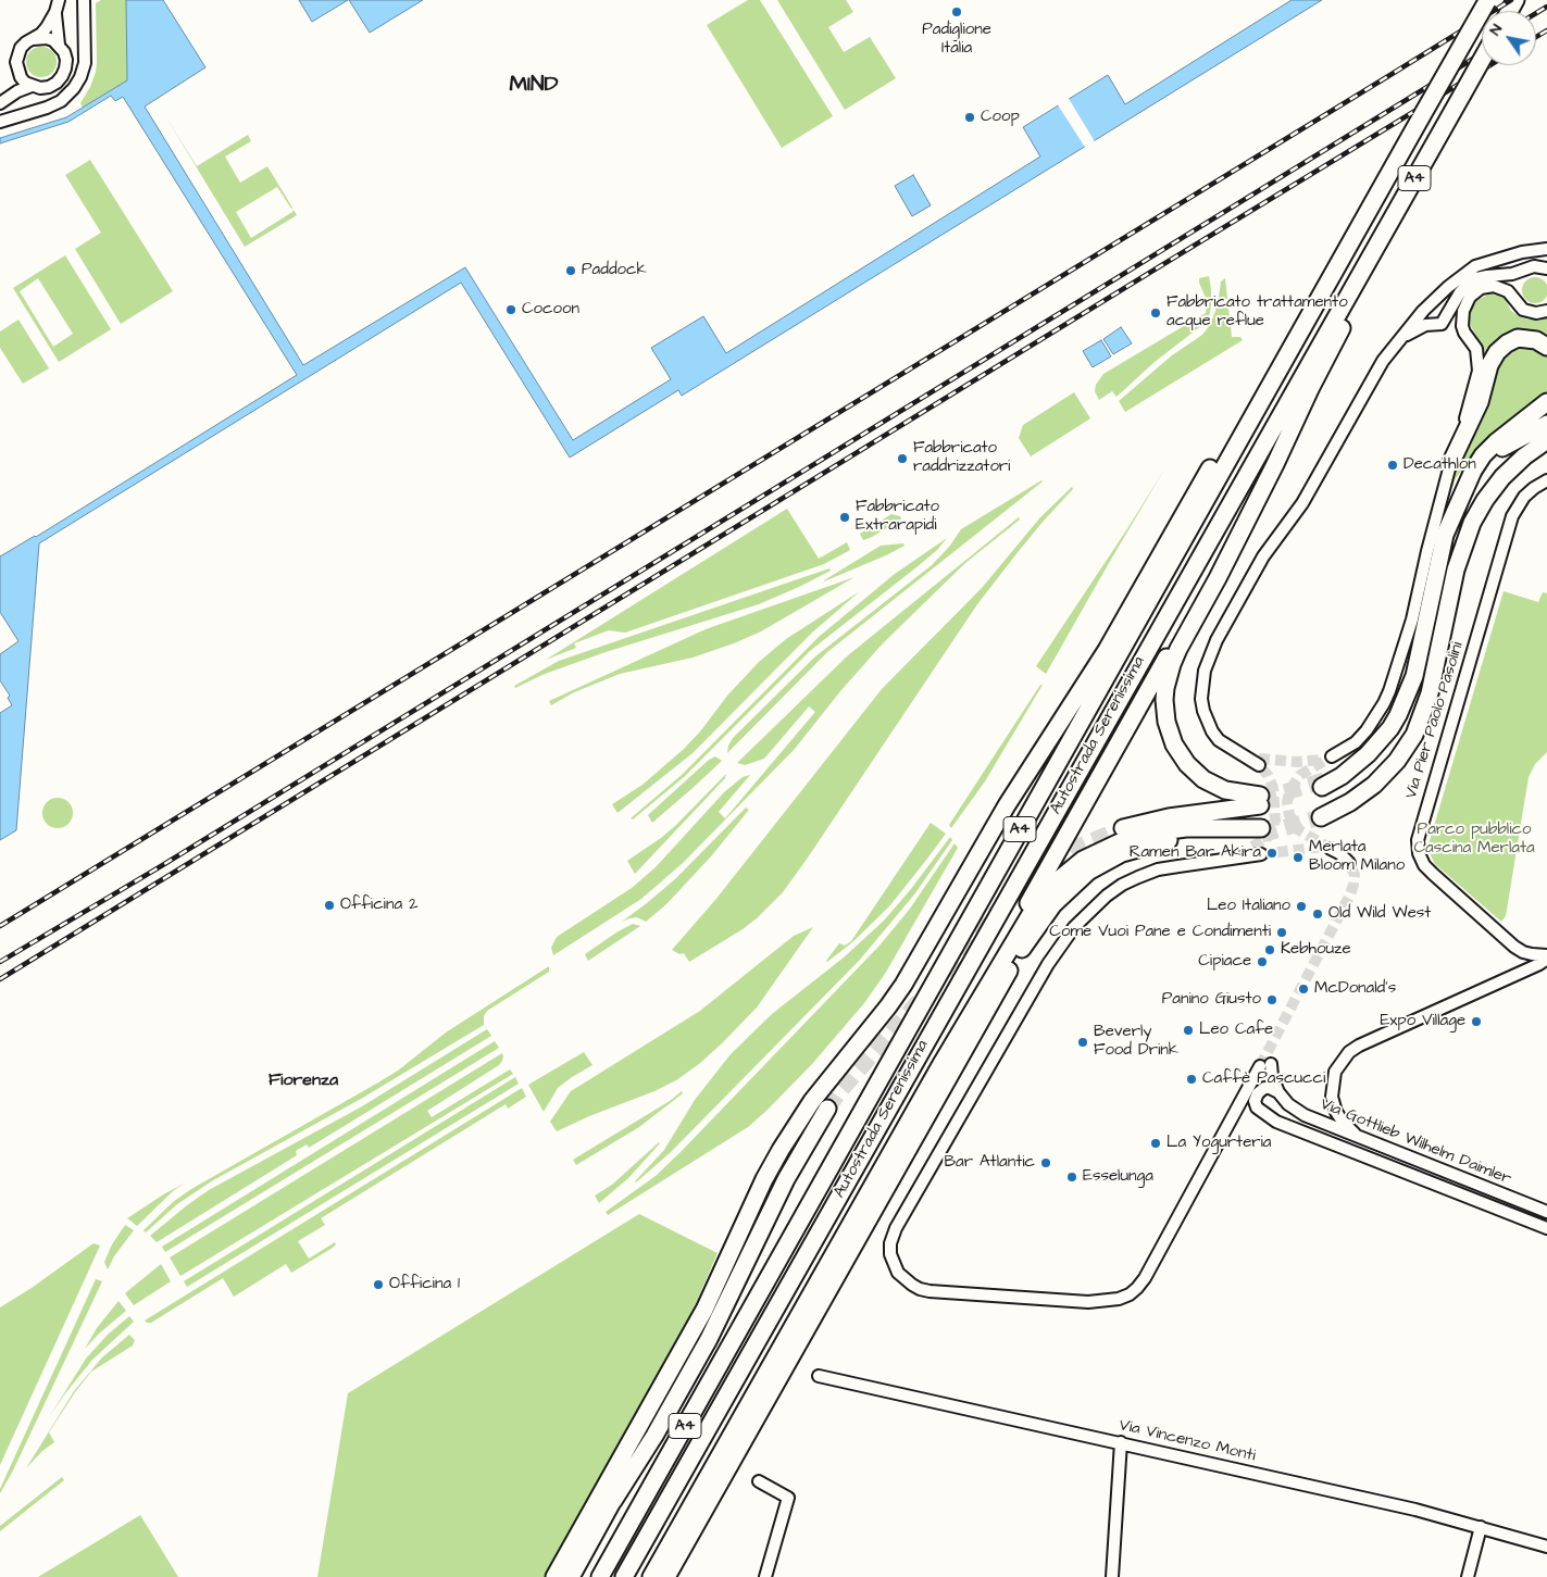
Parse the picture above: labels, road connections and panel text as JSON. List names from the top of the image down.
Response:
{
  "streets": {
    "highway": ["A4", "Autostrada Serenissima"],
    "street": ["Via Pier Paolo Pasolini", "Via Gottlieb Wilhelm Daimler", "Via Vincenzo Monti"]
  },
  "crossings": [
    ["A4", "Autostrada Serenissima"],
    ["Via Pier Paolo Pasolini", "Via Gottlieb Wilhelm Daimler"]
  ],
  "districts": ["MIND", "Fiorenza"],
  "parks": ["Parco pubblico Cascina Merlata"],
  "places": [
    "Padiglione Italia",
    "Coop",
    "Paddock",
    "Cocoon",
    "Fabbricato trattamento acque reflue",
    "Fabbricato raddrizzatori",
    "Decathlon",
    "Fabbricato Extrarapidi",
    "Ramen Bar Akira",
    "Merlata Bloom Milano",
    "Officina 2",
    "Leo Italiano",
    "Old Wild West",
    "Come Vuoi Pane e Condimenti",
    "Kebhouze",
    "Cipiace",
    "McDonald's",
    "Panino Giusto",
    "Expo Village",
    "Leo Cafe",
    "Beverly Food Drink",
    "Caffè Pascucci",
    "La Yogurteria",
    "Bar Atlantic",
    "Esselunga",
    "Officina 1"
  ],
  "north": "top left"
}
